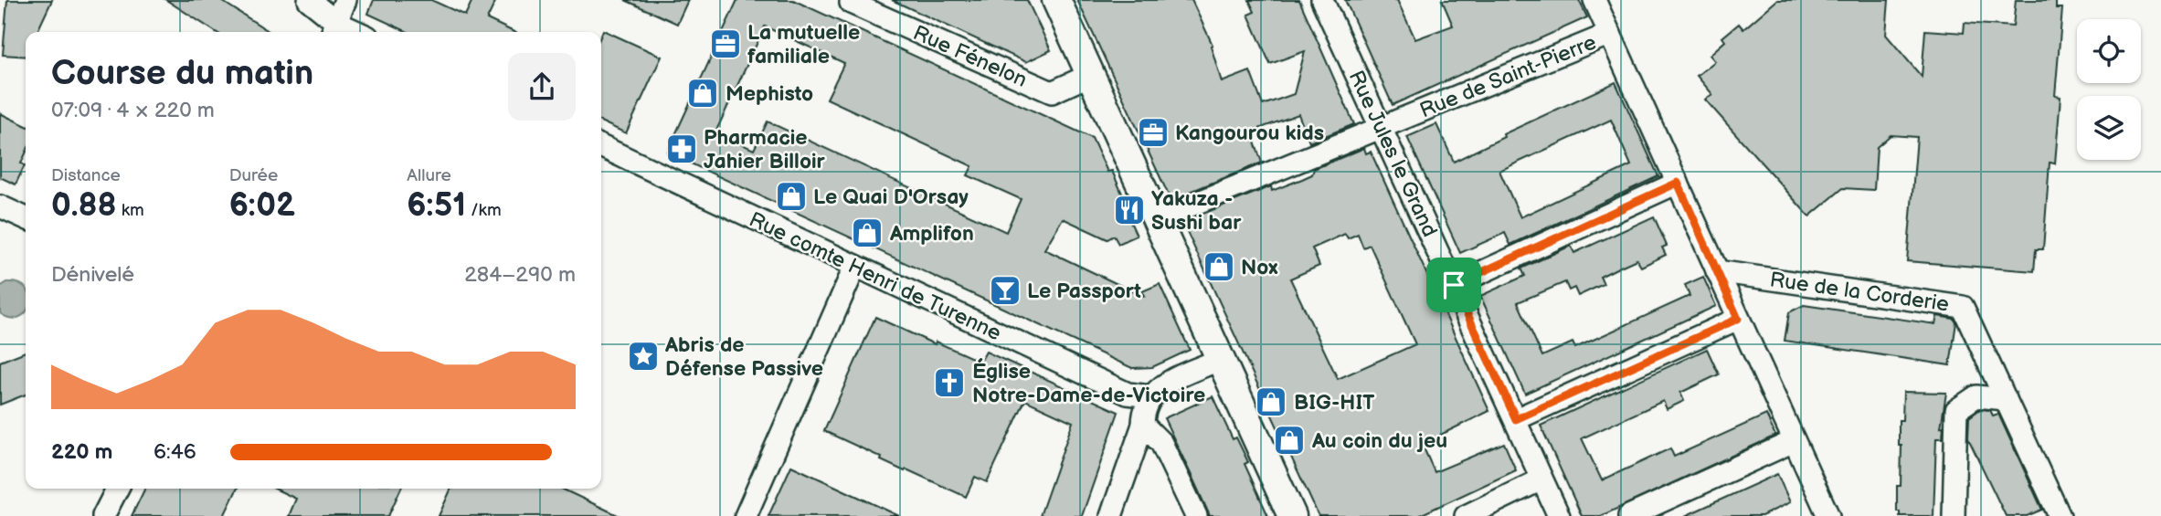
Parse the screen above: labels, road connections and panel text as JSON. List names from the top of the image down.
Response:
{
  "streets": {
    "street": [
      "Rue Fénelon",
      "Rue de Saint-Pierre",
      "Rue Jules le Grand",
      "Rue comte Henri de Turenne",
      "Rue de la Corderie"
    ]
  },
  "crossings": [
    ["Rue de Saint-Pierre", "Rue Jules le Grand"]
  ],
  "places": {
    "office": ["La mutuelle familiale", "Kangourou kids"],
    "shop": [
      "Mephisto",
      "Le Quai D'Orsay",
      "Amplifon",
      "Nox",
      "BIG-HIT",
      "Au coin du jeu"
    ],
    "pharmacy": ["Pharmacie Jahier Billoir"],
    "restaurant": ["Yakuza - Sushi bar"],
    "bar": ["Le Passport"],
    "place": ["Abris de Défense Passive"],
    "church": ["Église Notre-Dame-de-Victoire"]
  },
  "page": {
    "heading": ["Course du matin", "07:09 · 4 × 220 m"],
    "stats": [
      ["Distance", "0.88 km"],
      ["Durée", "6:02"],
      ["Allure", "6:51 /km"]
    ],
    "chart": ["Dénivelé", "284–290 m"],
    "list": [
      {
        "name": "220 m",
        "note": "6:46"
      }
    ]
  }
}
